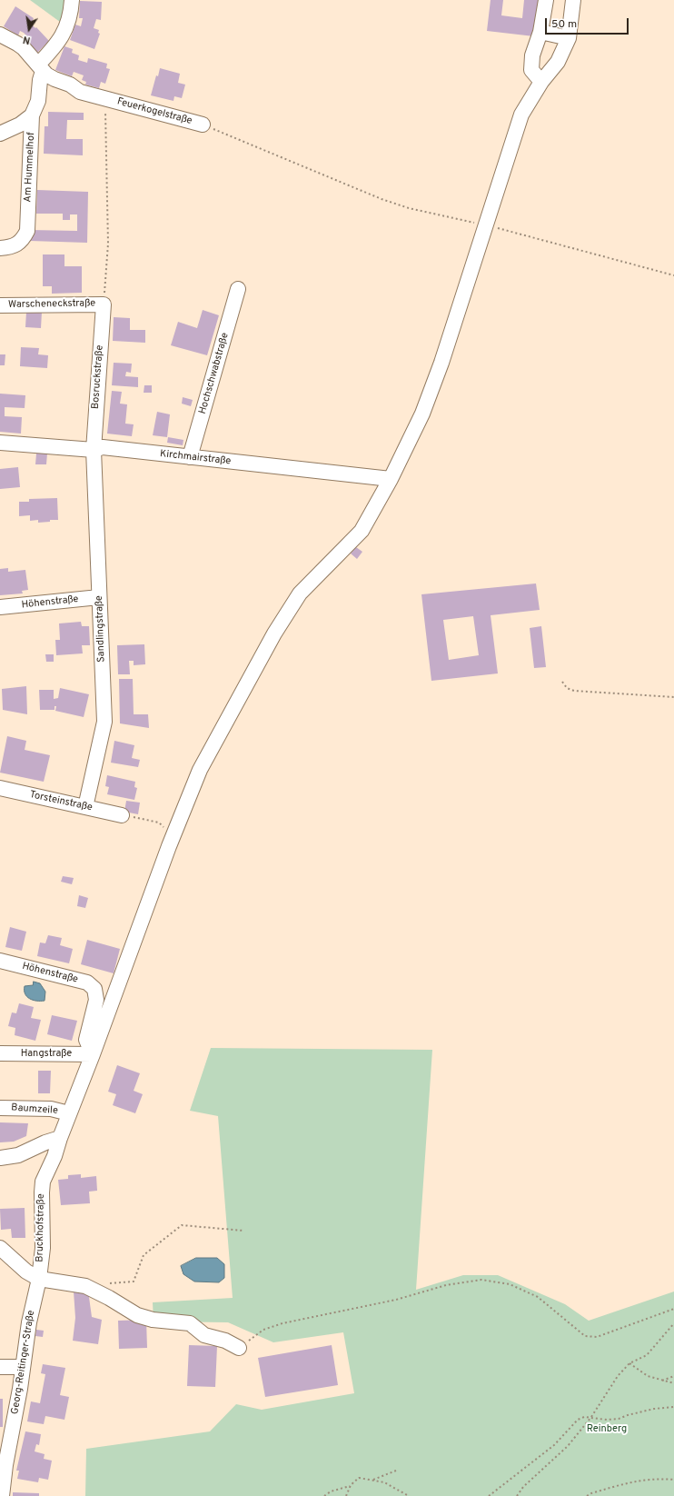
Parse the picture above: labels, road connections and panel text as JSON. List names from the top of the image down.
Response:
{
  "streets": {
    "street": [
      "Feuerkogelstraße",
      "Am Hummelhof",
      "Warscheneckstraße",
      "Hochschwabstraße",
      "Bosruckstraße",
      "Kirchmairstraße",
      "Höhenstraße",
      "Sandlingstraße",
      "Torsteinstraße",
      "Hangstraße",
      "Baumzeile",
      "Bruckhofstraße",
      "Georg-Reitinger-Straße"
    ]
  },
  "crossings": [
    ["Warscheneckstraße", "Bosruckstraße"],
    ["Hochschwabstraße", "Kirchmairstraße"],
    ["Bosruckstraße", "Kirchmairstraße"],
    ["Bosruckstraße", "Sandlingstraße"],
    ["Kirchmairstraße", "Sandlingstraße"],
    ["Kirchmairstraße", "Bruckhofstraße"],
    ["Höhenstraße", "Sandlingstraße"],
    ["Höhenstraße", "Hangstraße"],
    ["Höhenstraße", "Bruckhofstraße"],
    ["Sandlingstraße", "Torsteinstraße"],
    ["Hangstraße", "Bruckhofstraße"],
    ["Baumzeile", "Bruckhofstraße"],
    ["Bruckhofstraße", "Georg-Reitinger-Straße"]
  ],
  "parks": ["Reinberg"],
  "scale_bar": "50 m",
  "north": "bottom"
}
